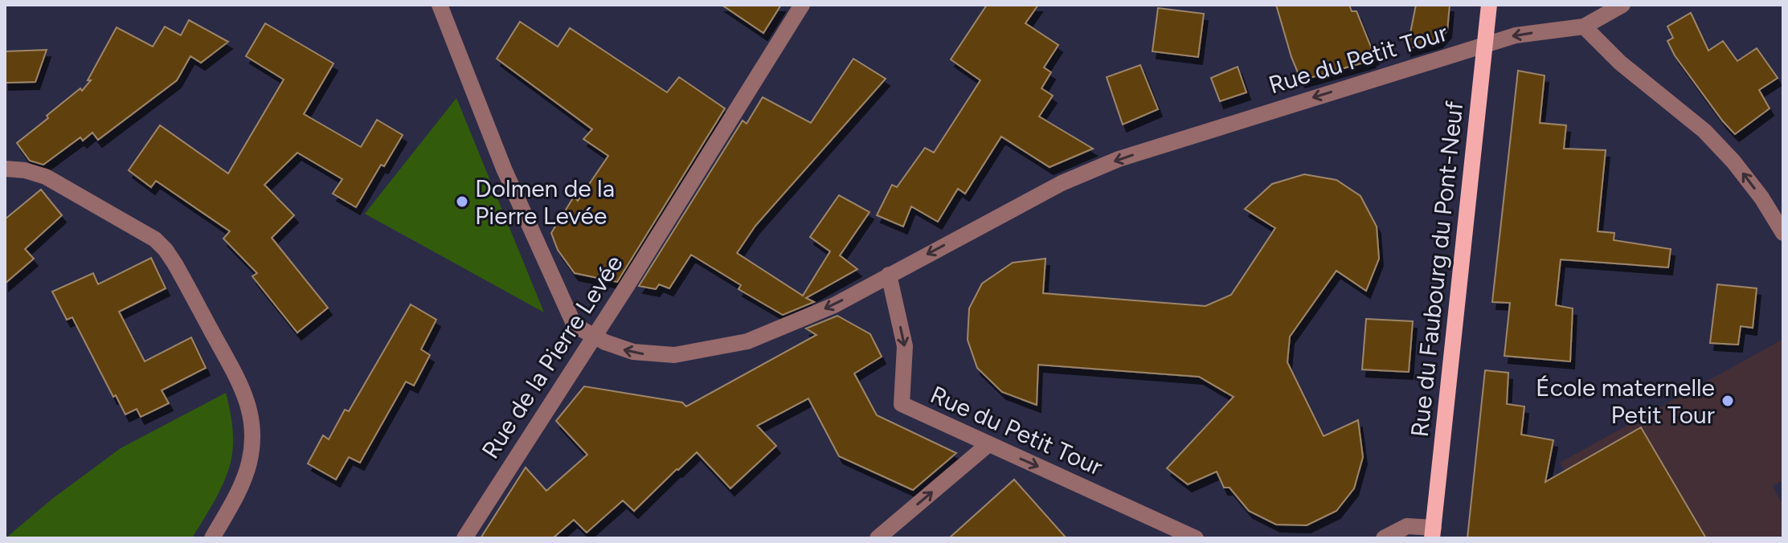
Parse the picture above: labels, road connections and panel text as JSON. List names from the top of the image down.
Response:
{
  "streets": {
    "main road": ["Rue du Faubourg du Pont-Neuf"],
    "street": ["Rue du Petit Tour", "Rue de la Pierre Levée"]
  },
  "crossings": [
    ["Rue du Petit Tour", "Rue du Faubourg du Pont-Neuf"],
    ["Rue du Petit Tour", "Rue de la Pierre Levée"]
  ],
  "places": ["Dolmen de la Pierre Levée", "École maternelle Petit Tour"]
}
